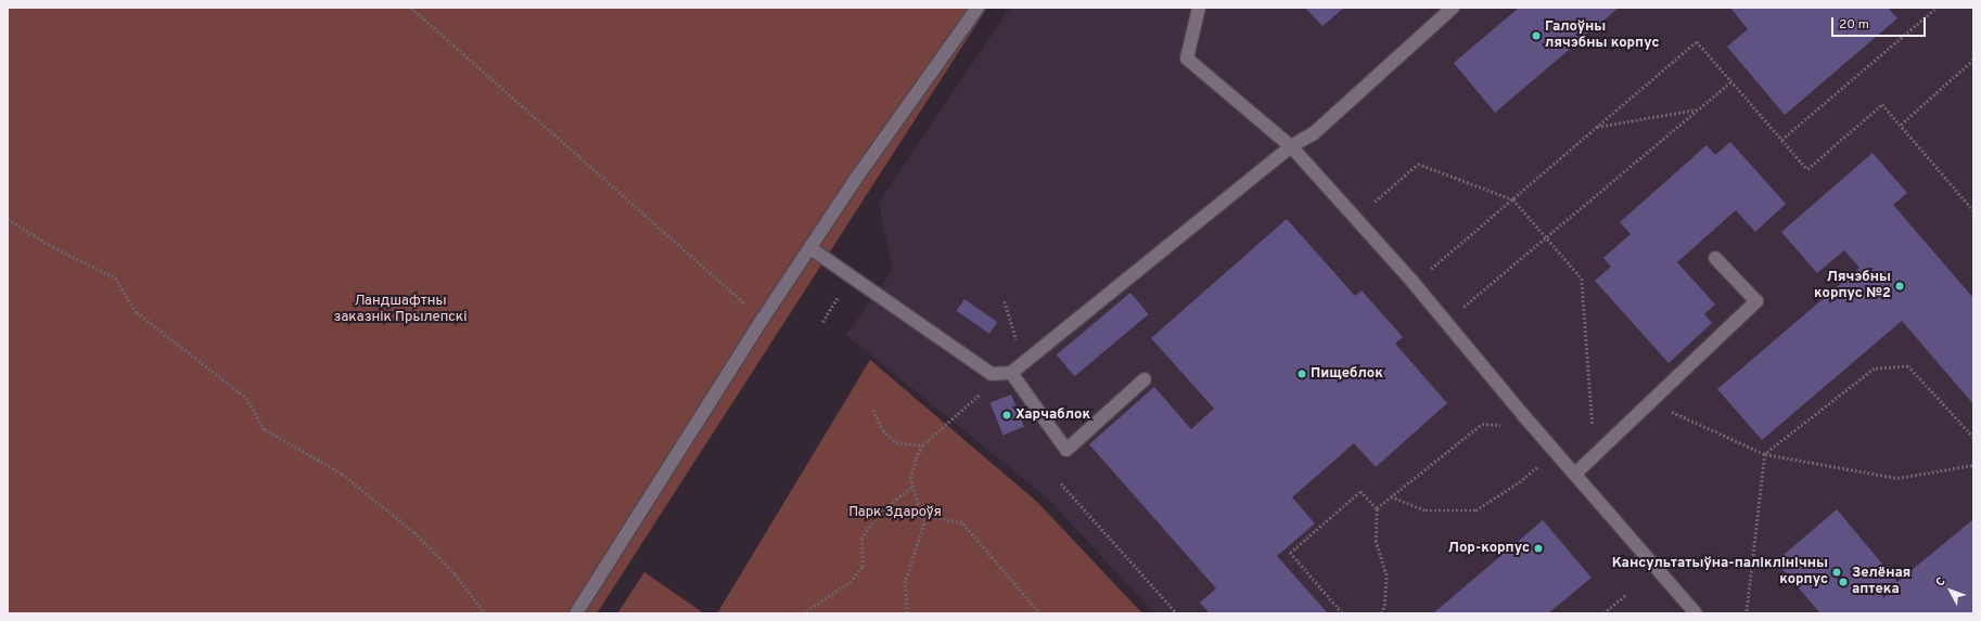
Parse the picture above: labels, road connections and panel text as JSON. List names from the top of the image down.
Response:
{
  "parks": ["Ландшафтны заказнік Прылепскі", "Парк Здароўя"],
  "places": [
    "Галоўны лячэбны корпус",
    "Лячэбны корпус №2",
    "Пищеблок",
    "Харчаблок",
    "Лор-корпус",
    "Кансультатыўна-паліклінічны корпус",
    "Зелёная аптека"
  ],
  "scale_bar": "20 m",
  "north": "top left"
}
